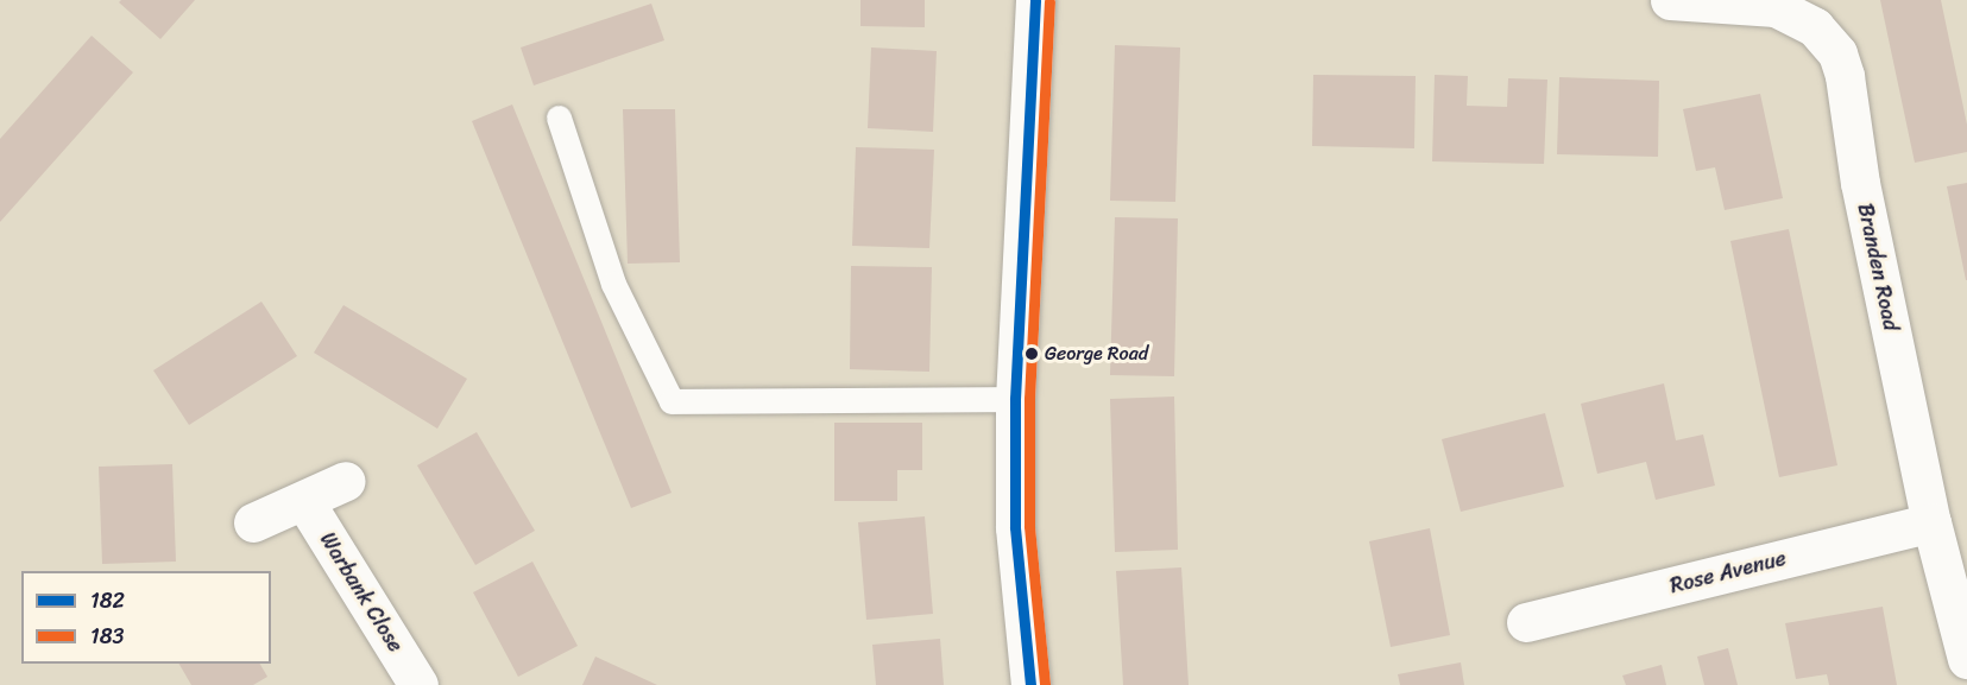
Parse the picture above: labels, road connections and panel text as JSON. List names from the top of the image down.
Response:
{
  "streets": {
    "street": ["Branden Road", "Rose Avenue", "Warbank Close"]
  },
  "crossings": [
    ["Branden Road", "Rose Avenue"]
  ],
  "places": ["George Road"],
  "lines": ["transit line 182", "transit line 183"],
  "legend": ["182", "183"]
}
